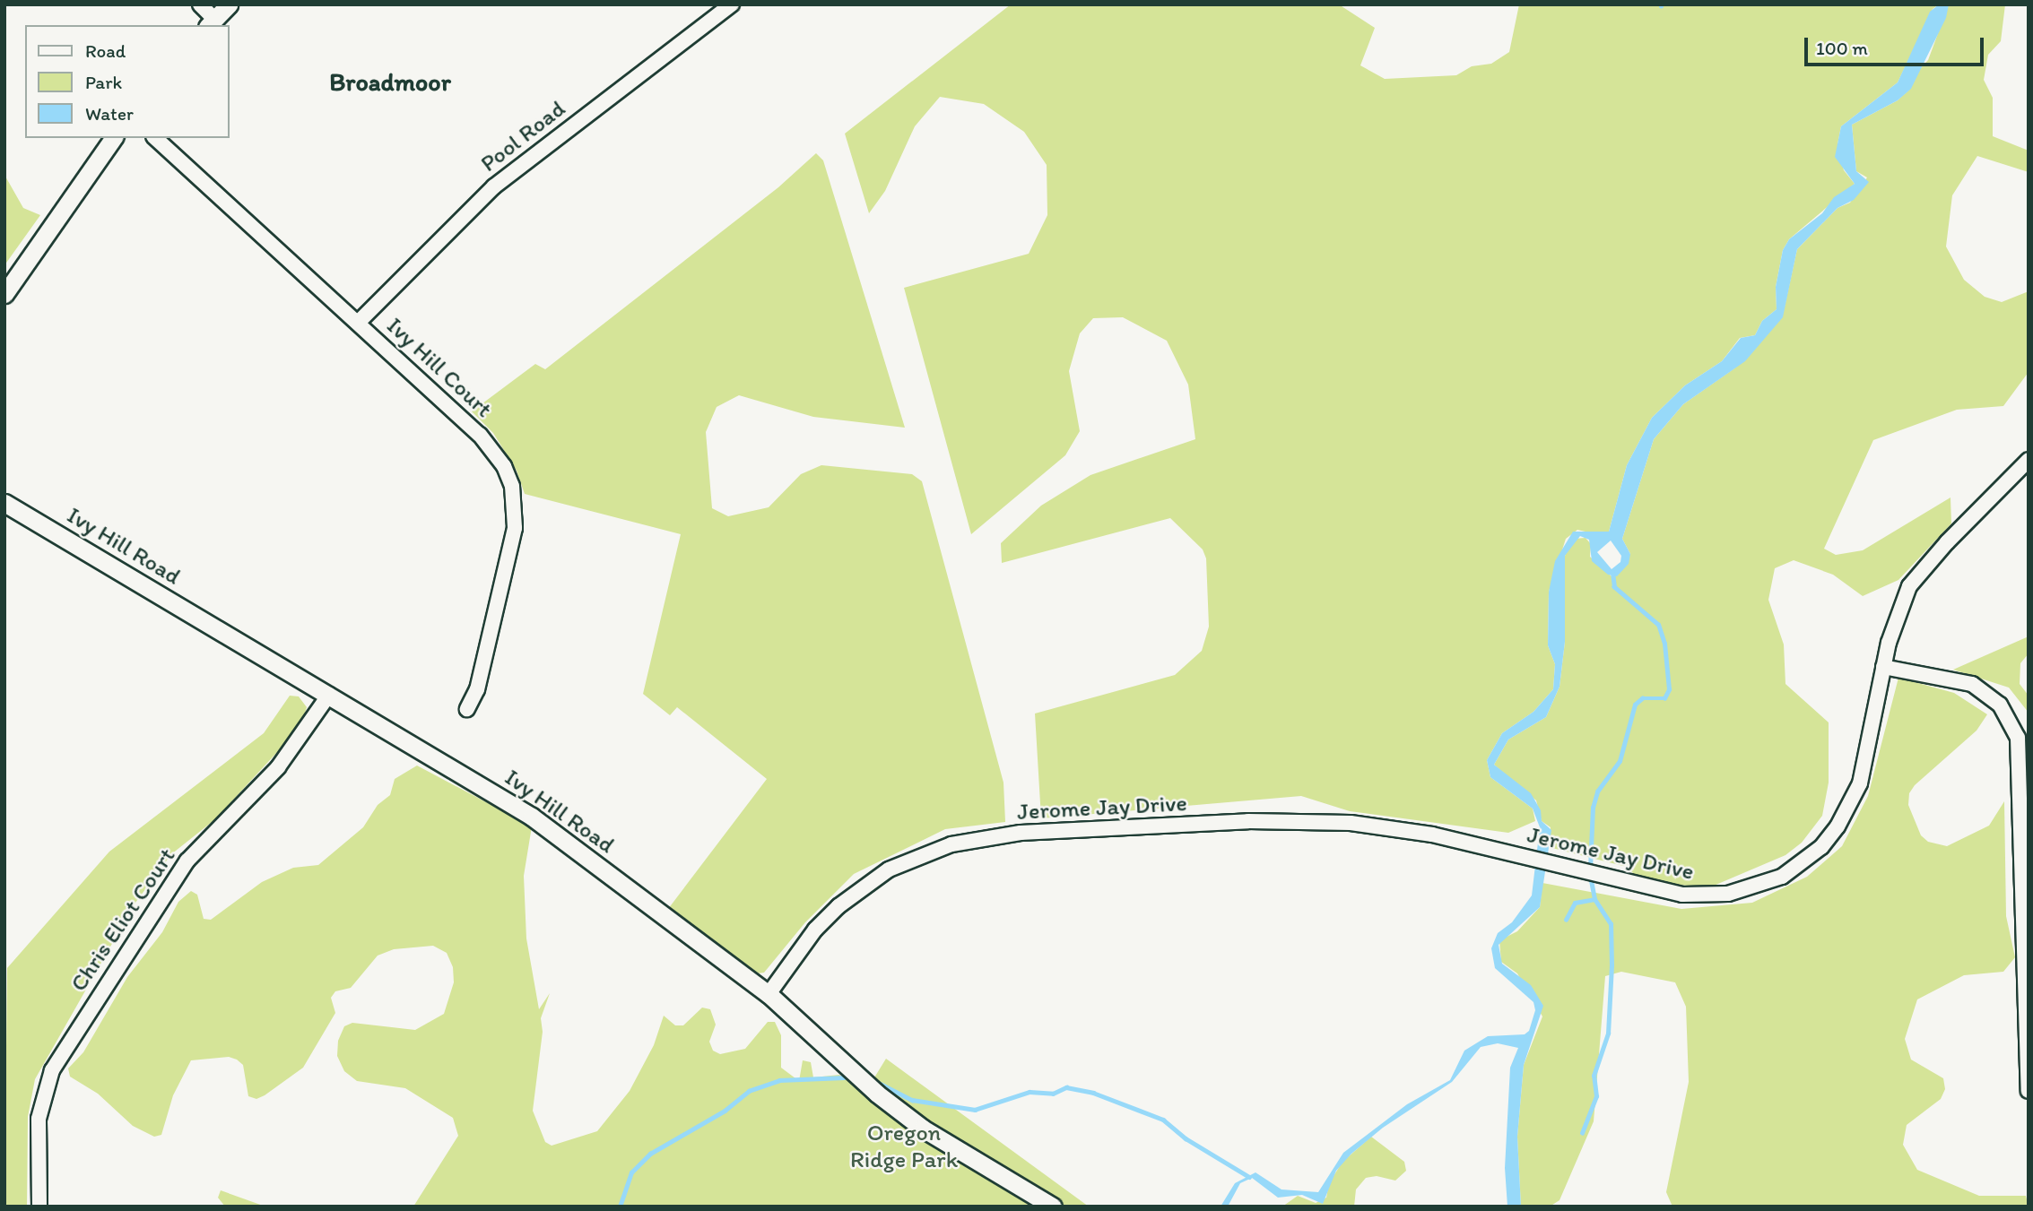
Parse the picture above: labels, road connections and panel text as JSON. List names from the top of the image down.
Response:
{
  "streets": {
    "street": [
      "Pool Road",
      "Ivy Hill Court",
      "Ivy Hill Road",
      "Jerome Jay Drive",
      "Chris Eliot Court"
    ]
  },
  "crossings": [
    ["Pool Road", "Ivy Hill Court"],
    ["Ivy Hill Road", "Jerome Jay Drive"],
    ["Ivy Hill Road", "Chris Eliot Court"]
  ],
  "districts": ["Broadmoor"],
  "parks": ["Oregon Ridge Park"],
  "legend": ["Road", "Park", "Water"],
  "scale_bar": "100 m"
}
